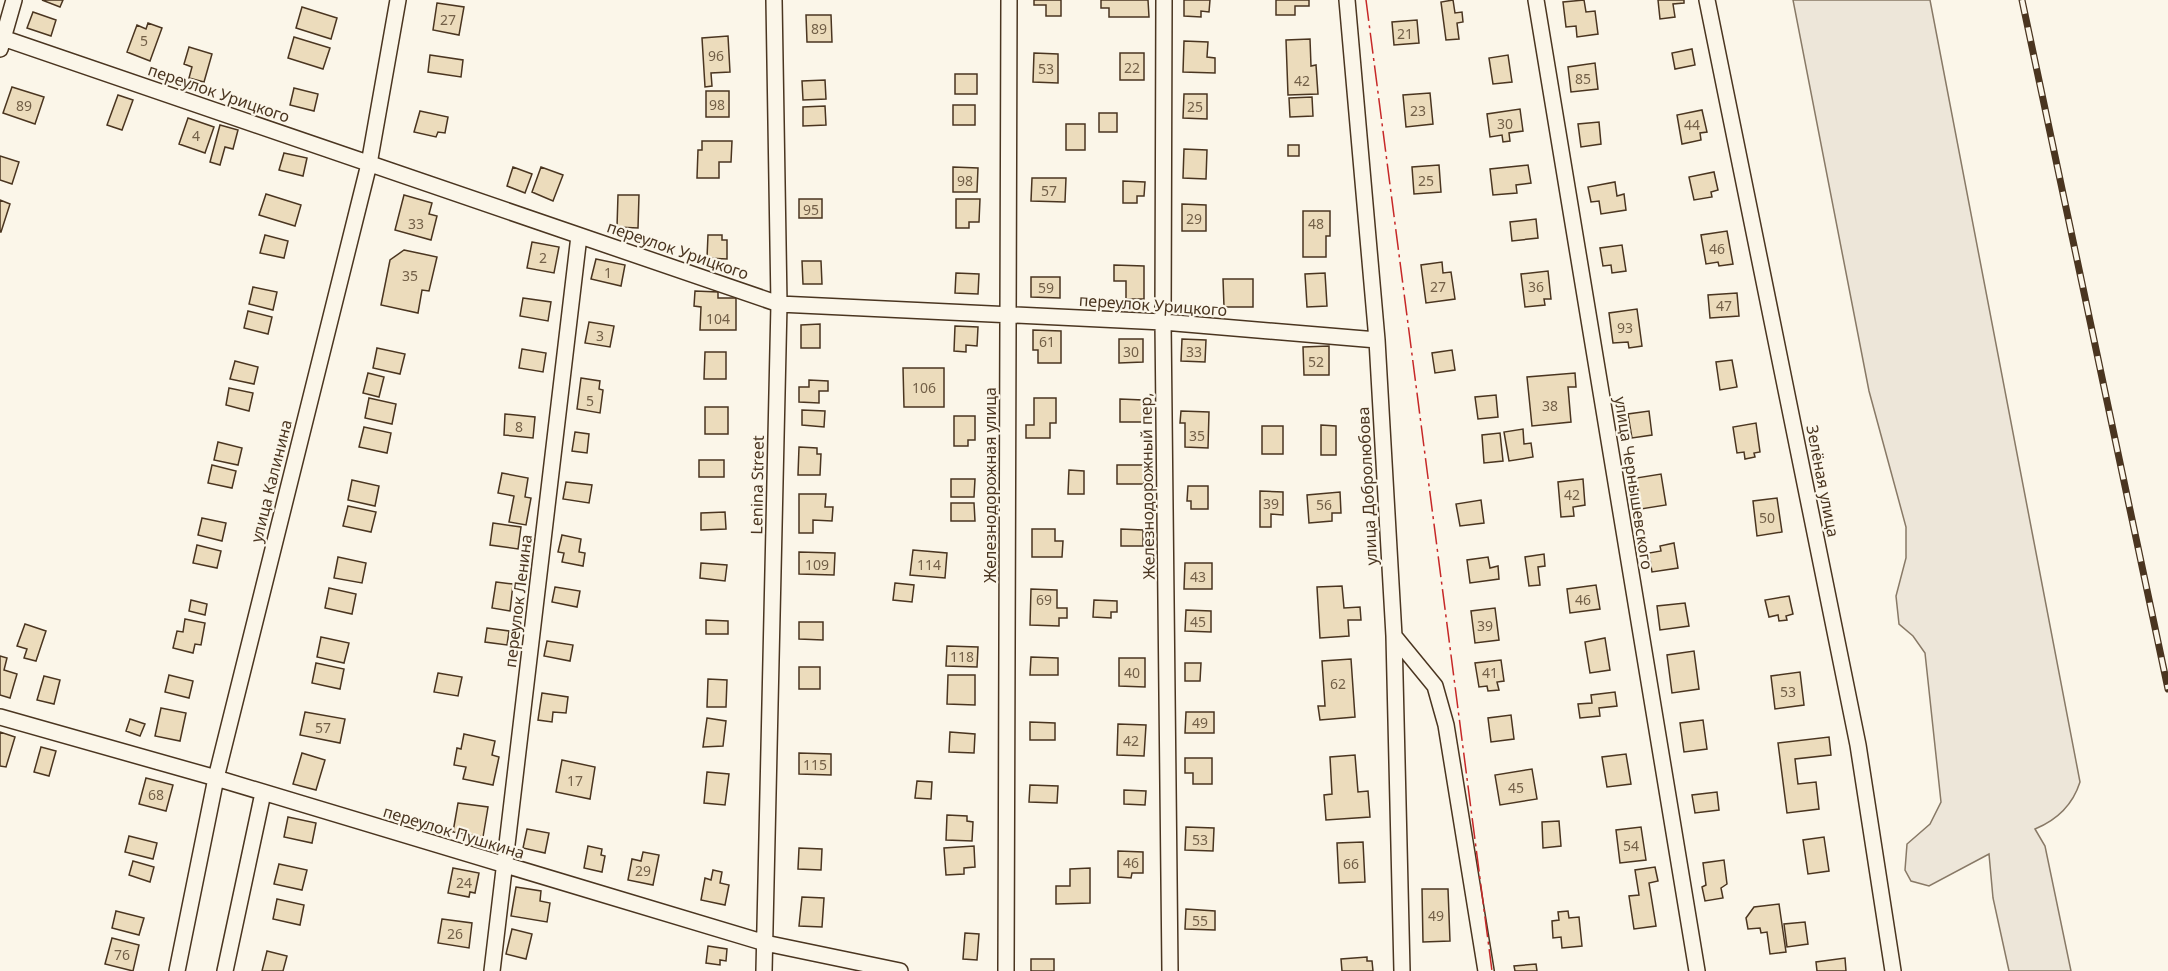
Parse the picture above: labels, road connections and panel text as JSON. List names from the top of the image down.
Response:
{
  "streets": {
    "street": [
      "переулок Урицкого",
      "улица Калинина",
      "Зелёная улица",
      "улица Чернышевского",
      "Lenina Street",
      "Железнодорожная улица",
      "Железнодорожный пер,",
      "улица Добролюбова",
      "переулок Ленина",
      "переулок Пушкина"
    ]
  },
  "crossings": [
    ["переулок Урицкого", "улица Калинина"],
    ["переулок Урицкого", "Lenina Street"],
    ["переулок Урицкого", "Железнодорожная улица"],
    ["переулок Урицкого", "Железнодорожный пер,"],
    ["переулок Урицкого", "улица Добролюбова"],
    ["переулок Урицкого", "переулок Ленина"],
    ["улица Калинина", "переулок Пушкина"],
    ["Lenina Street", "переулок Пушкина"],
    ["переулок Ленина", "переулок Пушкина"]
  ],
  "house_numbers": [
    "27",
    "89",
    "21",
    "5",
    "96",
    "22",
    "53",
    "85",
    "42",
    "98",
    "89",
    "25",
    "23",
    "30",
    "44",
    "4",
    "98",
    "25",
    "57",
    "95",
    "29",
    "33",
    "48",
    "46",
    "2",
    "1",
    "35",
    "27",
    "36",
    "59",
    "47",
    "104",
    "93",
    "3",
    "61",
    "30",
    "33",
    "52",
    "106",
    "5",
    "38",
    "8",
    "35",
    "42",
    "39",
    "56",
    "50",
    "109",
    "114",
    "43",
    "69",
    "46",
    "45",
    "39",
    "118",
    "40",
    "41",
    "62",
    "53",
    "49",
    "57",
    "42",
    "115",
    "17",
    "45",
    "68",
    "53",
    "54",
    "46",
    "66",
    "29",
    "24",
    "49",
    "55",
    "26",
    "76"
  ]
}
